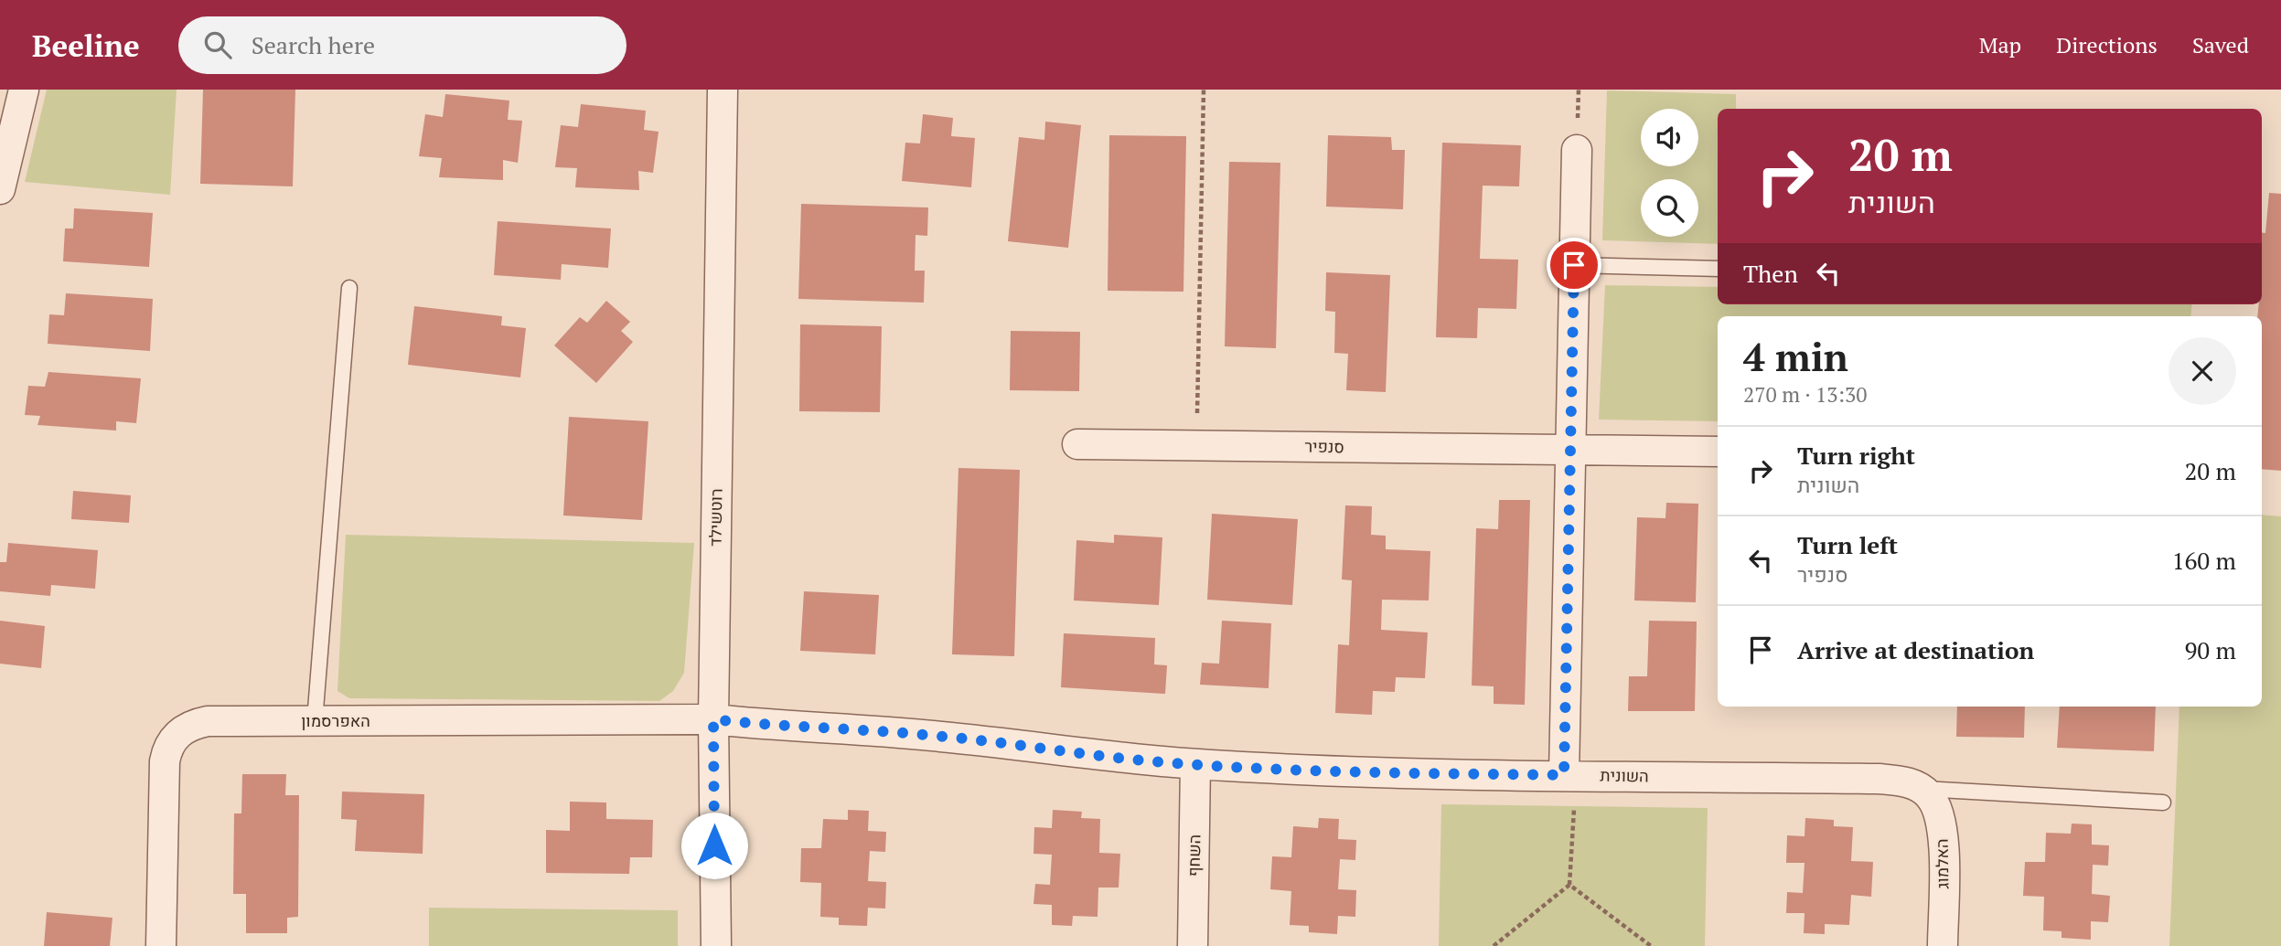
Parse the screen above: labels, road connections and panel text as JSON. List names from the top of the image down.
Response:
{
  "streets": {
    "street": [
      "סנפיר",
      "רוטשילד",
      "האפרסמון",
      "השונית",
      "השחף",
      "האלמוג"
    ]
  },
  "crossings": [
    ["רוטשילד", "האפרסמון"],
    ["רוטשילד", "השונית"],
    ["האפרסמון", "השונית"],
    ["השונית", "השחף"],
    ["השונית", "האלמוג"]
  ],
  "page": {
    "header": "Beeline",
    "search": "Search here",
    "nav": ["Map", "Directions", "Saved"],
    "turn": ["20 m", "השונית"],
    "then": "Then",
    "heading": ["4 min", "270 m · 13:30"],
    "list": [
      {
        "name": "Turn right",
        "note": "השונית",
        "value": "20 m"
      },
      {
        "name": "Turn left",
        "note": "סנפיר",
        "value": "160 m"
      },
      {
        "name": "Arrive at destination",
        "value": "90 m"
      }
    ]
  }
}
